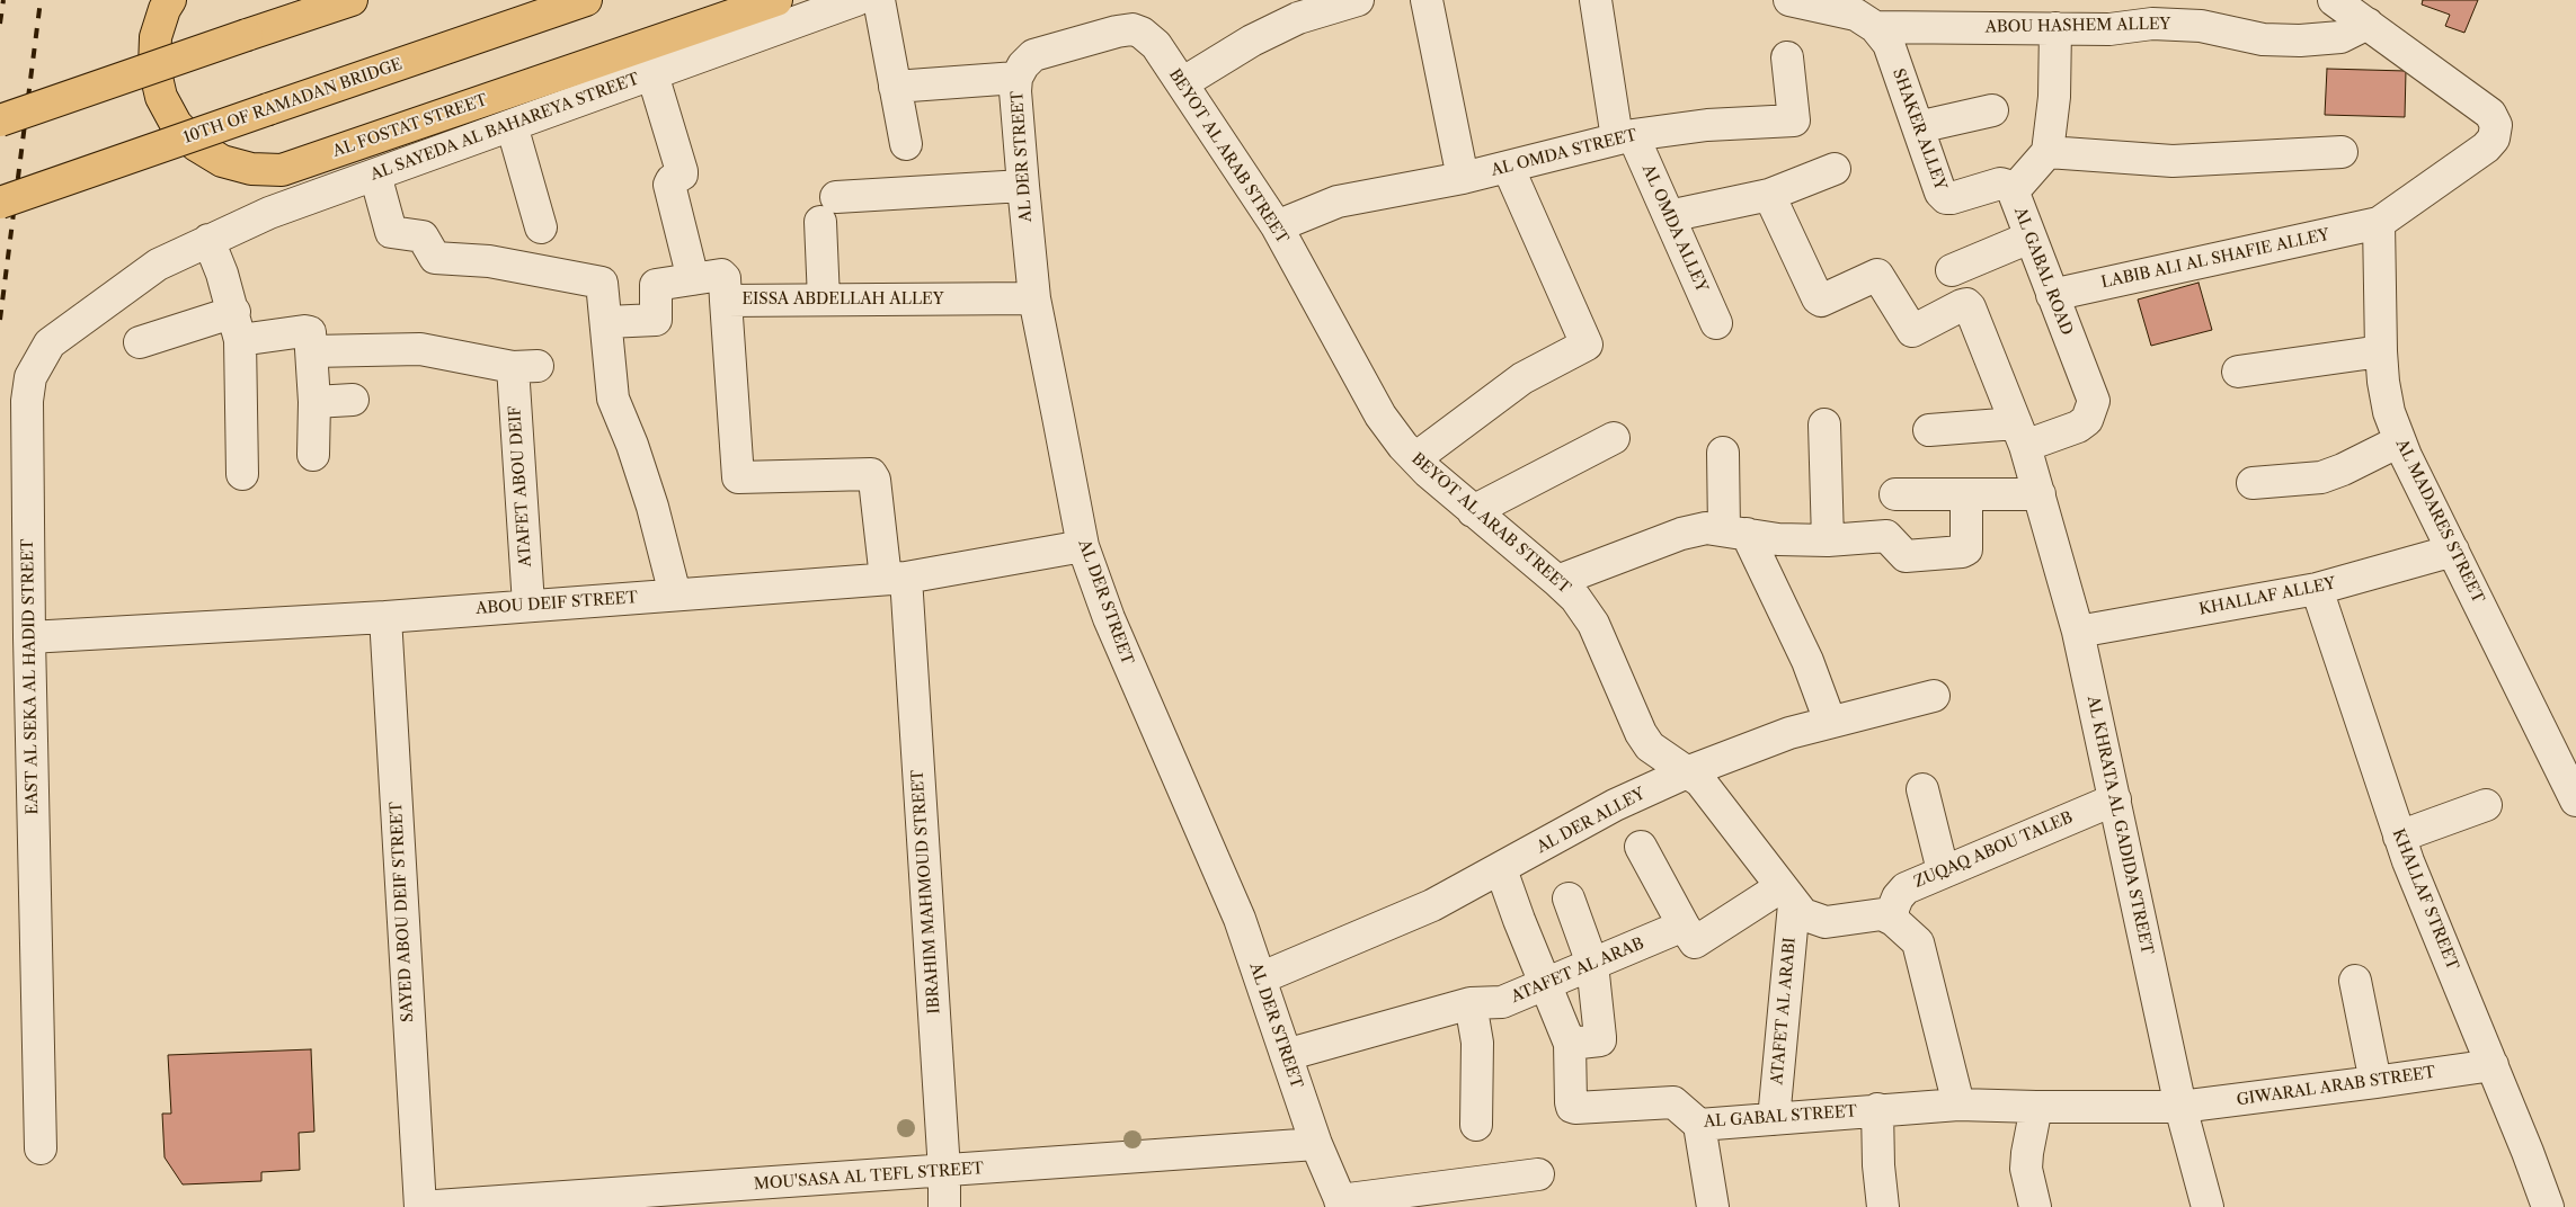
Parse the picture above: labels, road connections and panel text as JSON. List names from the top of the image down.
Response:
{
  "streets": {
    "main road": ["10TH OF RAMADAN BRIDGE", "AL FOSTAT STREET"],
    "street": [
      "ABOU HASHEM ALLEY",
      "AL SAYEDA AL BAHAREYA STREET",
      "SHAKER ALLEY",
      "AL OMDA STREET",
      "AL DER STREET",
      "BEYOT AL ARAB STREET",
      "AL OMDA ALLEY",
      "LABIB ALI AL SHAFIE ALLEY",
      "AL GABAL ROAD",
      "EISSA ABDELLAH ALLEY",
      "ATAFET ABOU DEIF",
      "AL MADARES STREET",
      "KHALLAF ALLEY",
      "ABOU DEIF STREET",
      "EAST AL SEKA AL HADID STREET",
      "AL DER ALLEY",
      "AL KHRATA AL GADIDA STREET",
      "ZUQAQ ABOU TALEB",
      "IBRAHIM MAHMOUD STREET",
      "KHALLAF STREET",
      "SAYED ABOU DEIF STREET",
      "ATAFET AL ARAB",
      "ATAFET AL ARABI",
      "GIWARAL ARAB STREET",
      "AL GABAL STREET",
      "MOU'SASA AL TEFL STREET"
    ]
  },
  "crossings": [
    ["ABOU HASHEM ALLEY", "SHAKER ALLEY"],
    ["AL SAYEDA AL BAHAREYA STREET", "EAST AL SEKA AL HADID STREET"],
    ["SHAKER ALLEY", "AL GABAL ROAD"],
    ["AL OMDA STREET", "BEYOT AL ARAB STREET"],
    ["AL OMDA STREET", "AL OMDA ALLEY"],
    ["AL DER STREET", "BEYOT AL ARAB STREET"],
    ["AL DER STREET", "EISSA ABDELLAH ALLEY"],
    ["AL DER STREET", "ABOU DEIF STREET"],
    ["AL DER STREET", "AL DER ALLEY"],
    ["AL DER STREET", "ATAFET AL ARAB"],
    ["AL DER STREET", "MOU'SASA AL TEFL STREET"],
    ["BEYOT AL ARAB STREET", "AL DER ALLEY"],
    ["BEYOT AL ARAB STREET", "ZUQAQ ABOU TALEB"],
    ["BEYOT AL ARAB STREET", "ATAFET AL ARABI"],
    ["LABIB ALI AL SHAFIE ALLEY", "AL GABAL ROAD"],
    ["LABIB ALI AL SHAFIE ALLEY", "AL MADARES STREET"],
    ["AL GABAL ROAD", "AL KHRATA AL GADIDA STREET"],
    ["EISSA ABDELLAH ALLEY", "IBRAHIM MAHMOUD STREET"],
    ["ATAFET ABOU DEIF", "ABOU DEIF STREET"],
    ["AL MADARES STREET", "KHALLAF ALLEY"],
    ["KHALLAF ALLEY", "AL KHRATA AL GADIDA STREET"],
    ["KHALLAF ALLEY", "KHALLAF STREET"],
    ["ABOU DEIF STREET", "EAST AL SEKA AL HADID STREET"],
    ["ABOU DEIF STREET", "IBRAHIM MAHMOUD STREET"],
    ["ABOU DEIF STREET", "SAYED ABOU DEIF STREET"],
    ["AL DER ALLEY", "AL GABAL STREET"],
    ["AL KHRATA AL GADIDA STREET", "ZUQAQ ABOU TALEB"],
    ["AL KHRATA AL GADIDA STREET", "GIWARAL ARAB STREET"],
    ["AL KHRATA AL GADIDA STREET", "AL GABAL STREET"],
    ["IBRAHIM MAHMOUD STREET", "MOU'SASA AL TEFL STREET"],
    ["KHALLAF STREET", "GIWARAL ARAB STREET"],
    ["SAYED ABOU DEIF STREET", "MOU'SASA AL TEFL STREET"],
    ["ATAFET AL ARAB", "AL GABAL STREET"],
    ["ATAFET AL ARABI", "AL GABAL STREET"],
    ["GIWARAL ARAB STREET", "AL GABAL STREET"]
  ]
}
